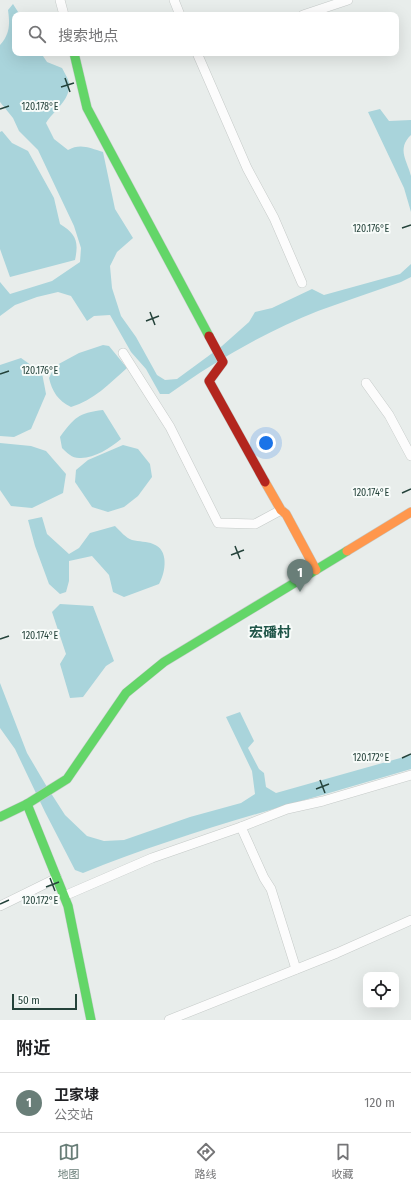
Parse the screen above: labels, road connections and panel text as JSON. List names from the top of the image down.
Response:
{
  "districts": ["宏磻村"],
  "scale_bar": "50 m",
  "page": {
    "search": "搜索地点",
    "pins": "1",
    "scale": "50 m",
    "heading": "附近",
    "list": [
      {
        "mark": "1",
        "name": "卫家埭",
        "note": "公交站",
        "value": "120 m"
      }
    ],
    "nav": ["地图", "路线", "收藏"]
  },
  "coordinates": [
    "120.178°E",
    "120.176°E",
    "120.174°E",
    "120.172°E"
  ]
}
